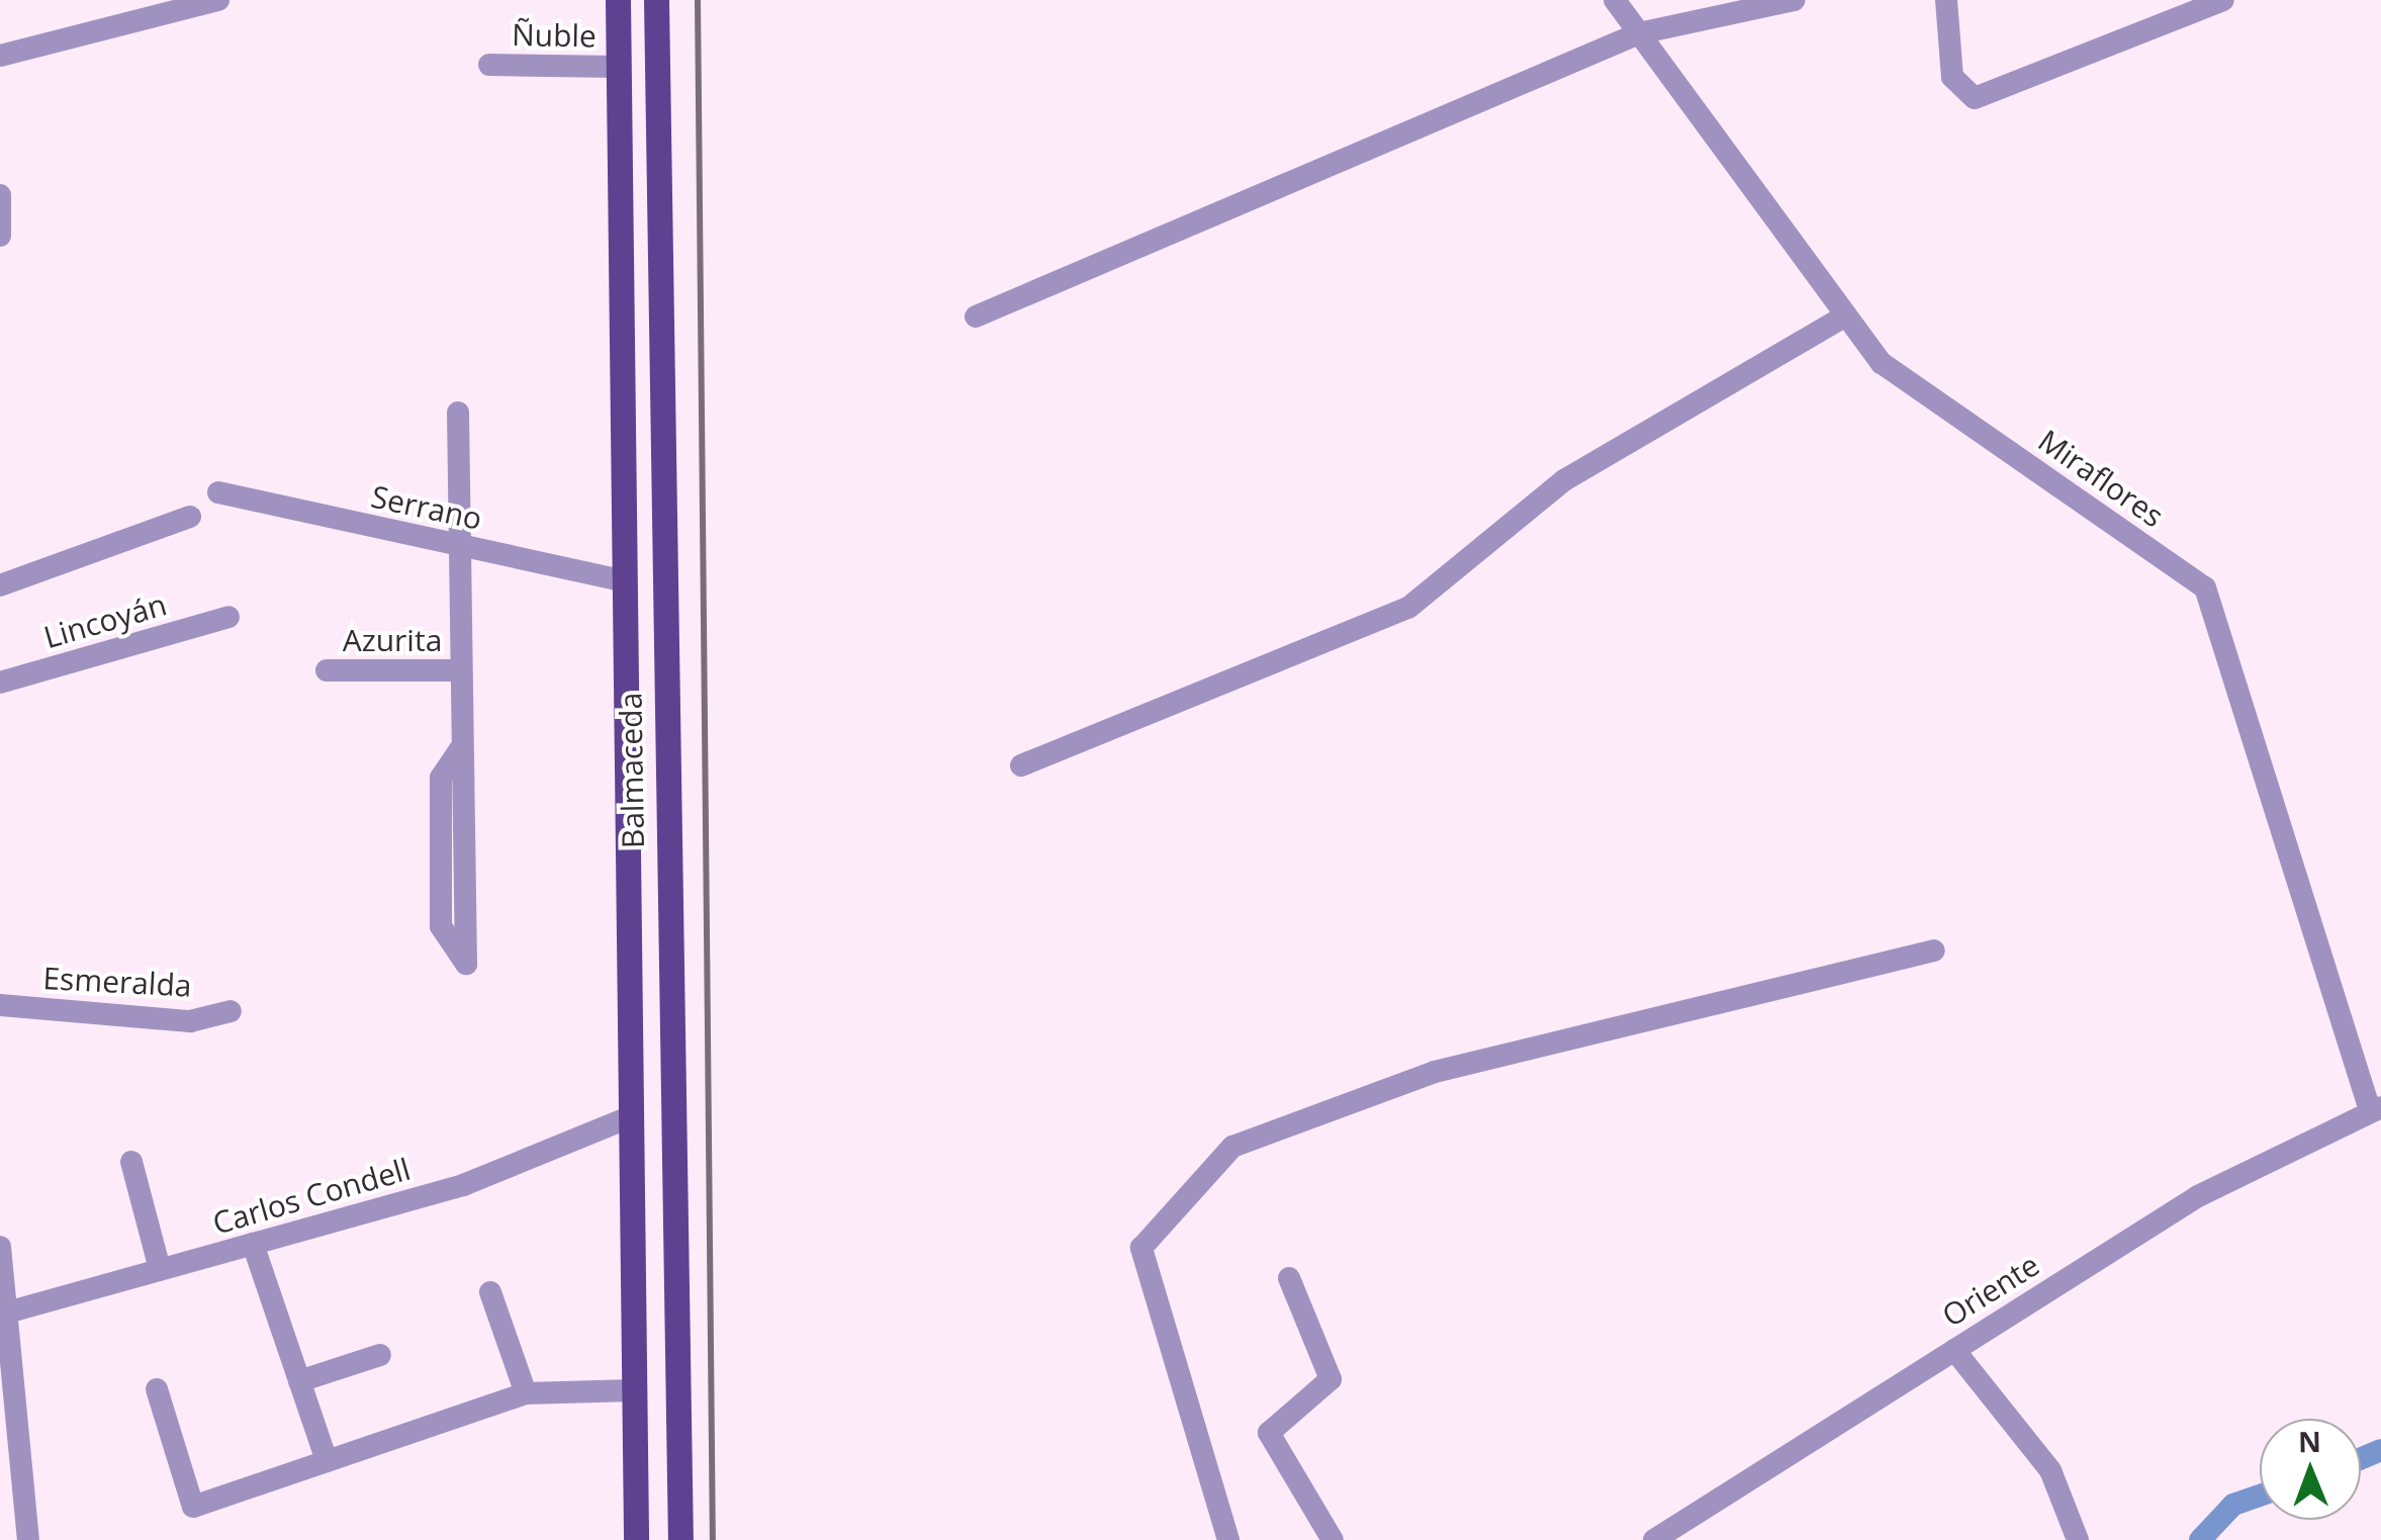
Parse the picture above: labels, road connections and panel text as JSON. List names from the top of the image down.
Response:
{
  "streets": {
    "main road": ["Balmaceda"],
    "street": [
      "Ñuble",
      "Miraflores",
      "Serrano",
      "Lincoyán",
      "Azurita",
      "Esmeralda",
      "Carlos Condell",
      "Oriente"
    ]
  },
  "crossings": [
    ["Ñuble", "Balmaceda"],
    ["Miraflores", "Oriente"],
    ["Serrano", "Balmaceda"],
    ["Balmaceda", "Carlos Condell"]
  ],
  "north": "top"
}
